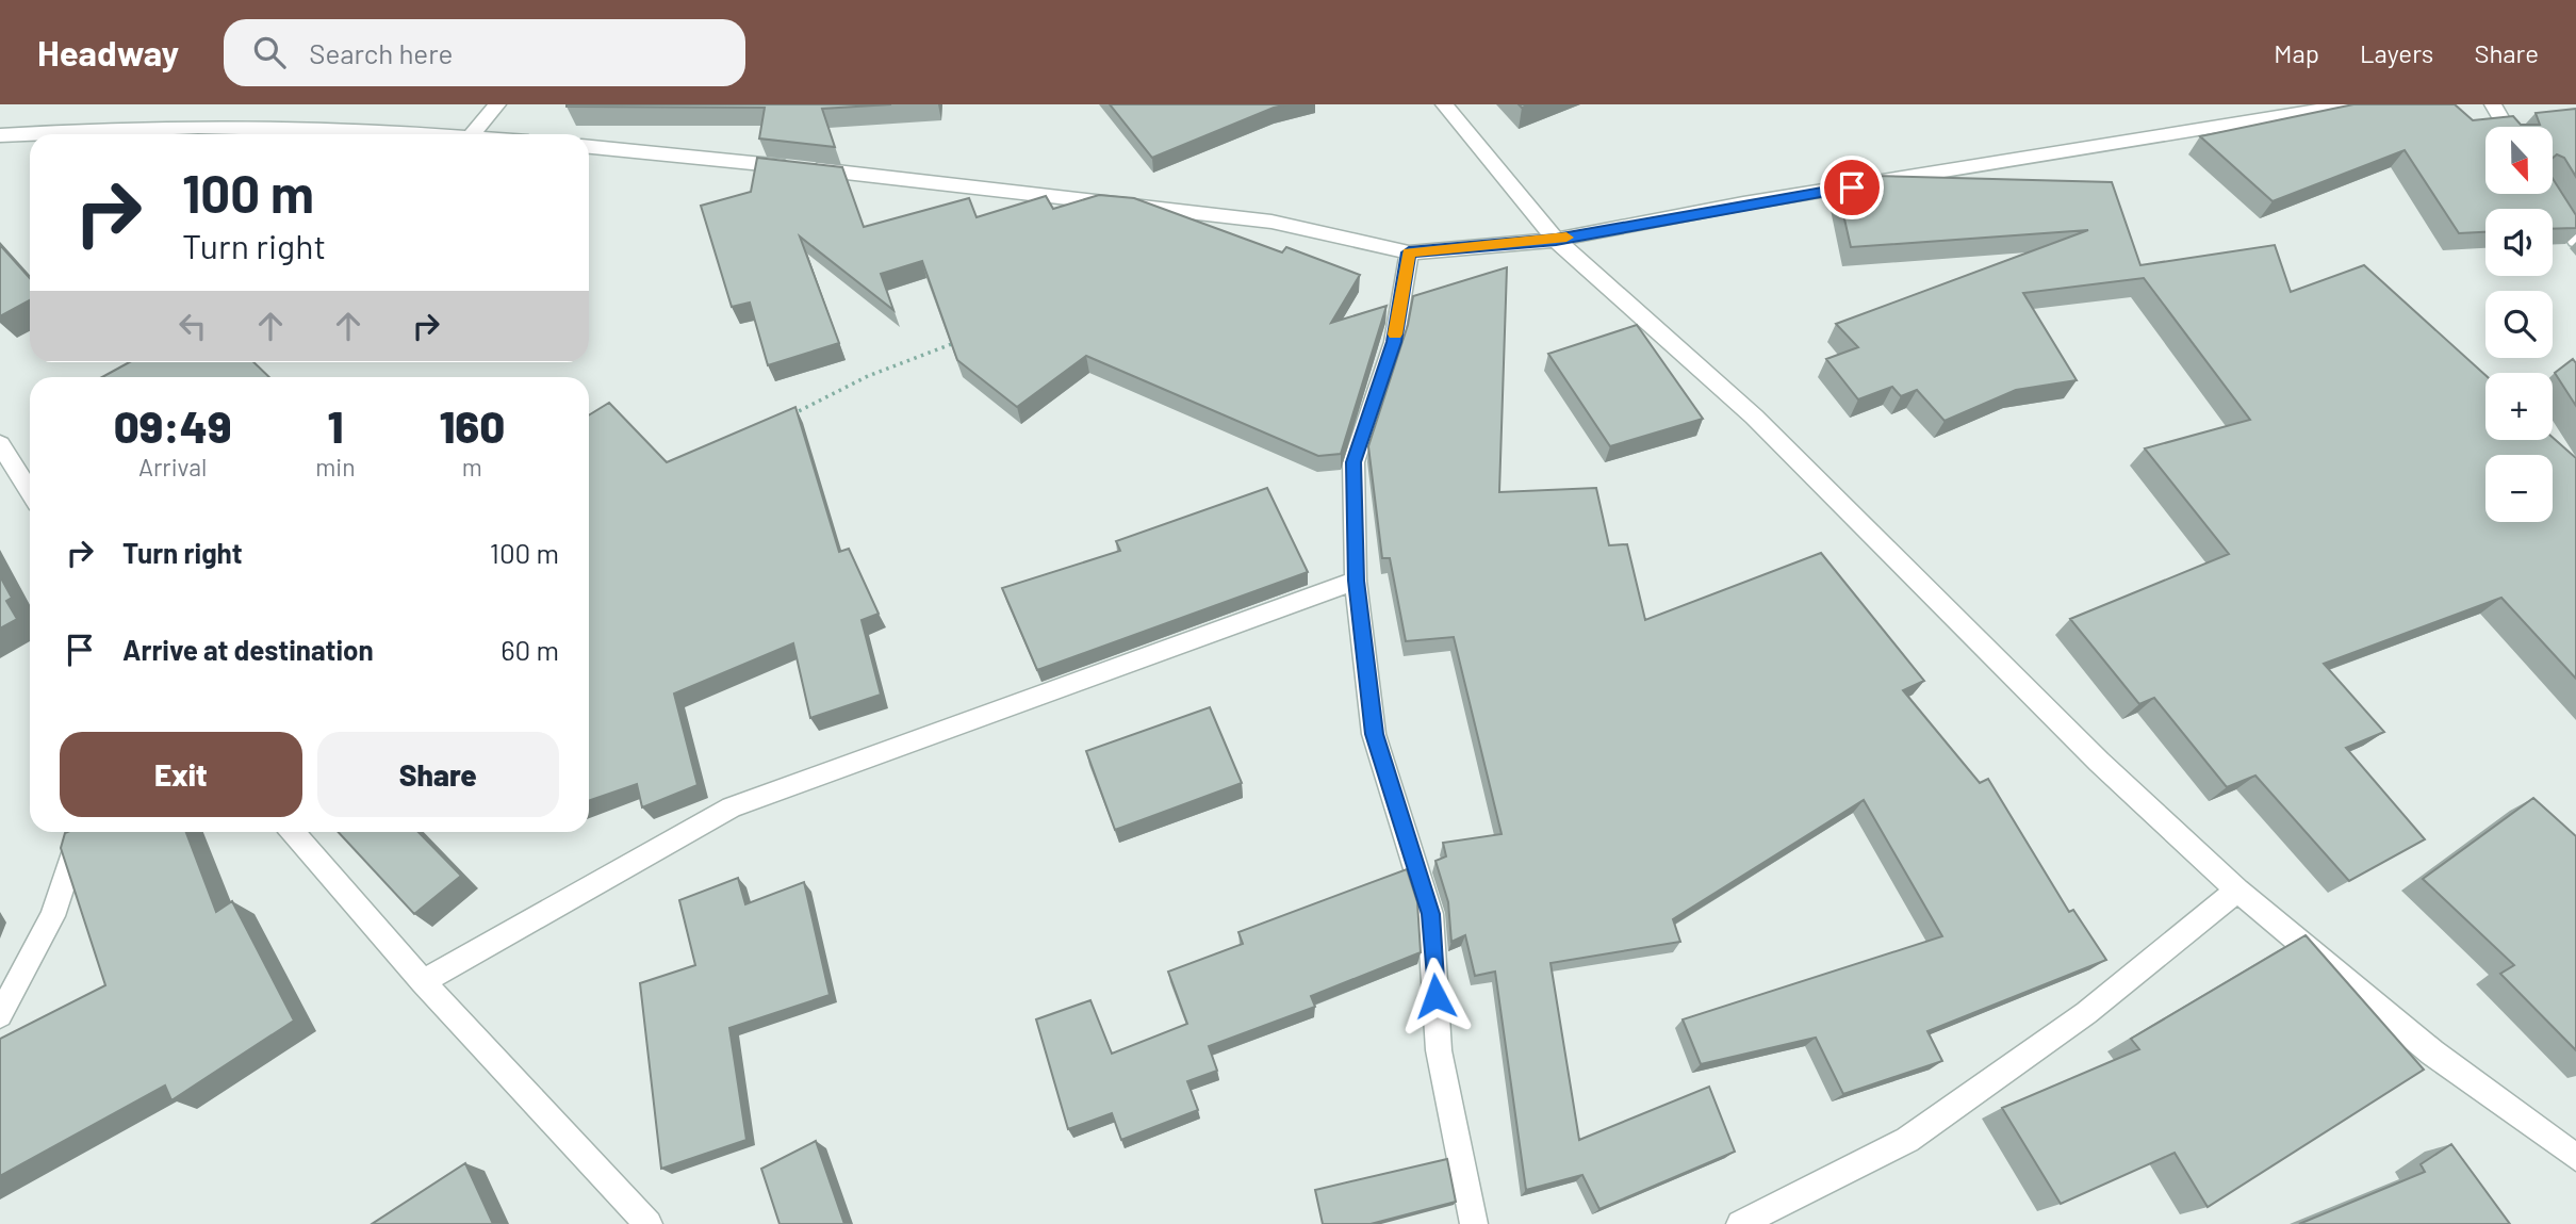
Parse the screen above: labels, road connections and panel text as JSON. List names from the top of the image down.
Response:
{
  "north": "bottom",
  "page": {
    "header": "Headway",
    "search": "Search here",
    "nav": ["Map", "Layers", "Share"],
    "map_buttons": ["+", "−"],
    "turn": ["100 m", "Turn right"],
    "eta": [
      "09:49",
      "Arrival",
      "1",
      "min",
      "160",
      "m"
    ],
    "list": [
      {
        "name": "Turn right",
        "value": "100 m"
      },
      {
        "name": "Arrive at destination",
        "value": "60 m"
      }
    ],
    "buttons": ["Exit", "Share"]
  }
}
